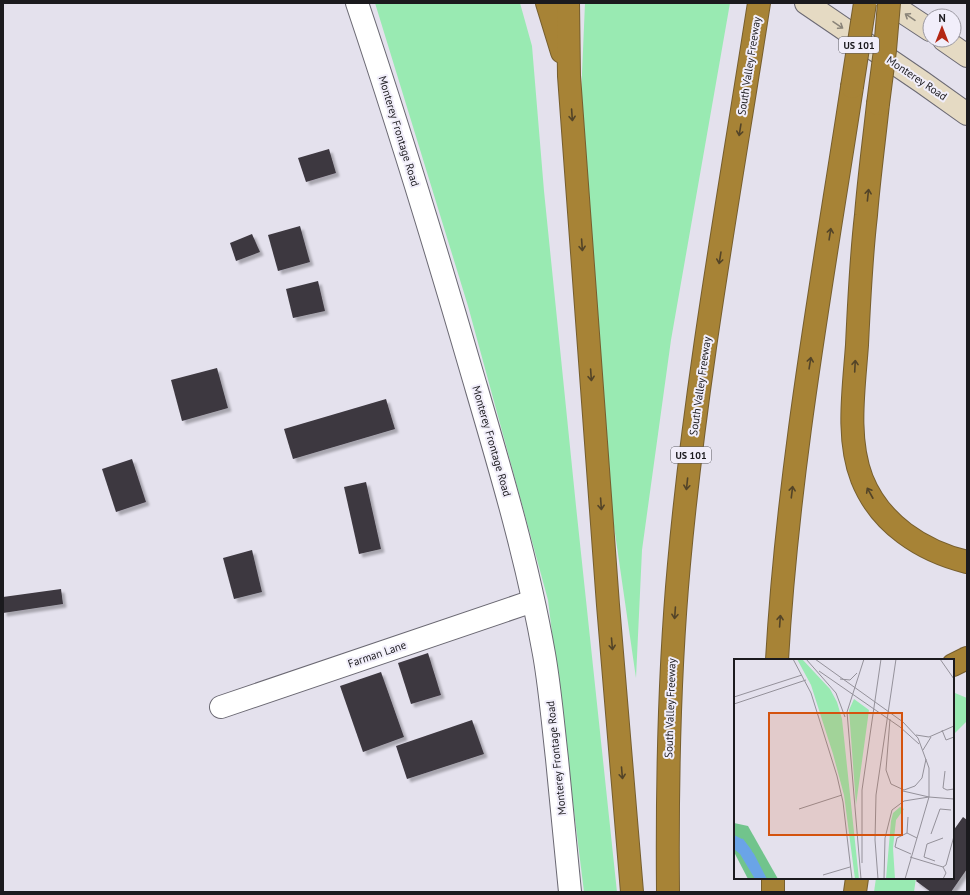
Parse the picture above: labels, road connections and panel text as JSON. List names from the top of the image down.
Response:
{
  "streets": {
    "highway": ["US 101", "South Valley Freeway"],
    "main road": ["Monterey Road"],
    "street": ["Monterey Frontage Road", "Farman Lane"]
  },
  "crossings": [
    ["Monterey Frontage Road", "Farman Lane"]
  ],
  "one_way": ["Monterey Road"],
  "north": "top"
}
